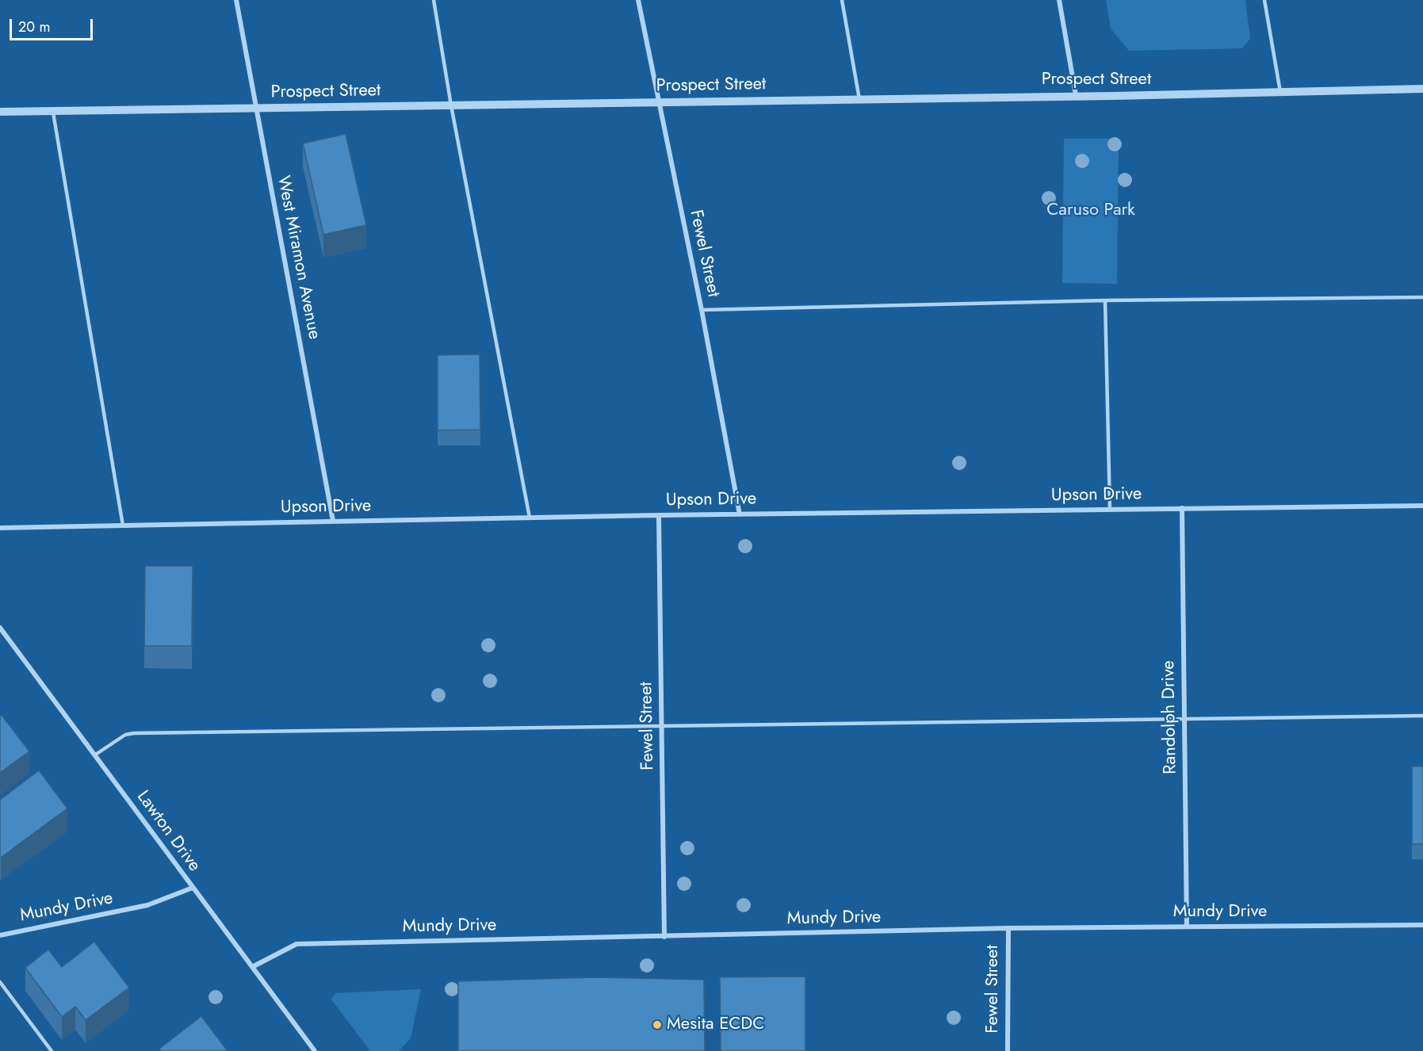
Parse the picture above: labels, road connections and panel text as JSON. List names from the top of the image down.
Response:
{
  "streets": {
    "street": [
      "Prospect Street",
      "Fewel Street",
      "West Miramon Avenue",
      "Upson Drive",
      "Randolph Drive",
      "Lawton Drive",
      "Mundy Drive"
    ]
  },
  "crossings": [
    ["Prospect Street", "Fewel Street"],
    ["Prospect Street", "West Miramon Avenue"],
    ["Fewel Street", "Upson Drive"],
    ["Fewel Street", "Mundy Drive"],
    ["West Miramon Avenue", "Upson Drive"],
    ["Upson Drive", "Randolph Drive"],
    ["Randolph Drive", "Mundy Drive"],
    ["Lawton Drive", "Mundy Drive"]
  ],
  "parks": ["Caruso Park"],
  "places": ["Mesita ECDC"],
  "scale_bar": "20 m"
}
